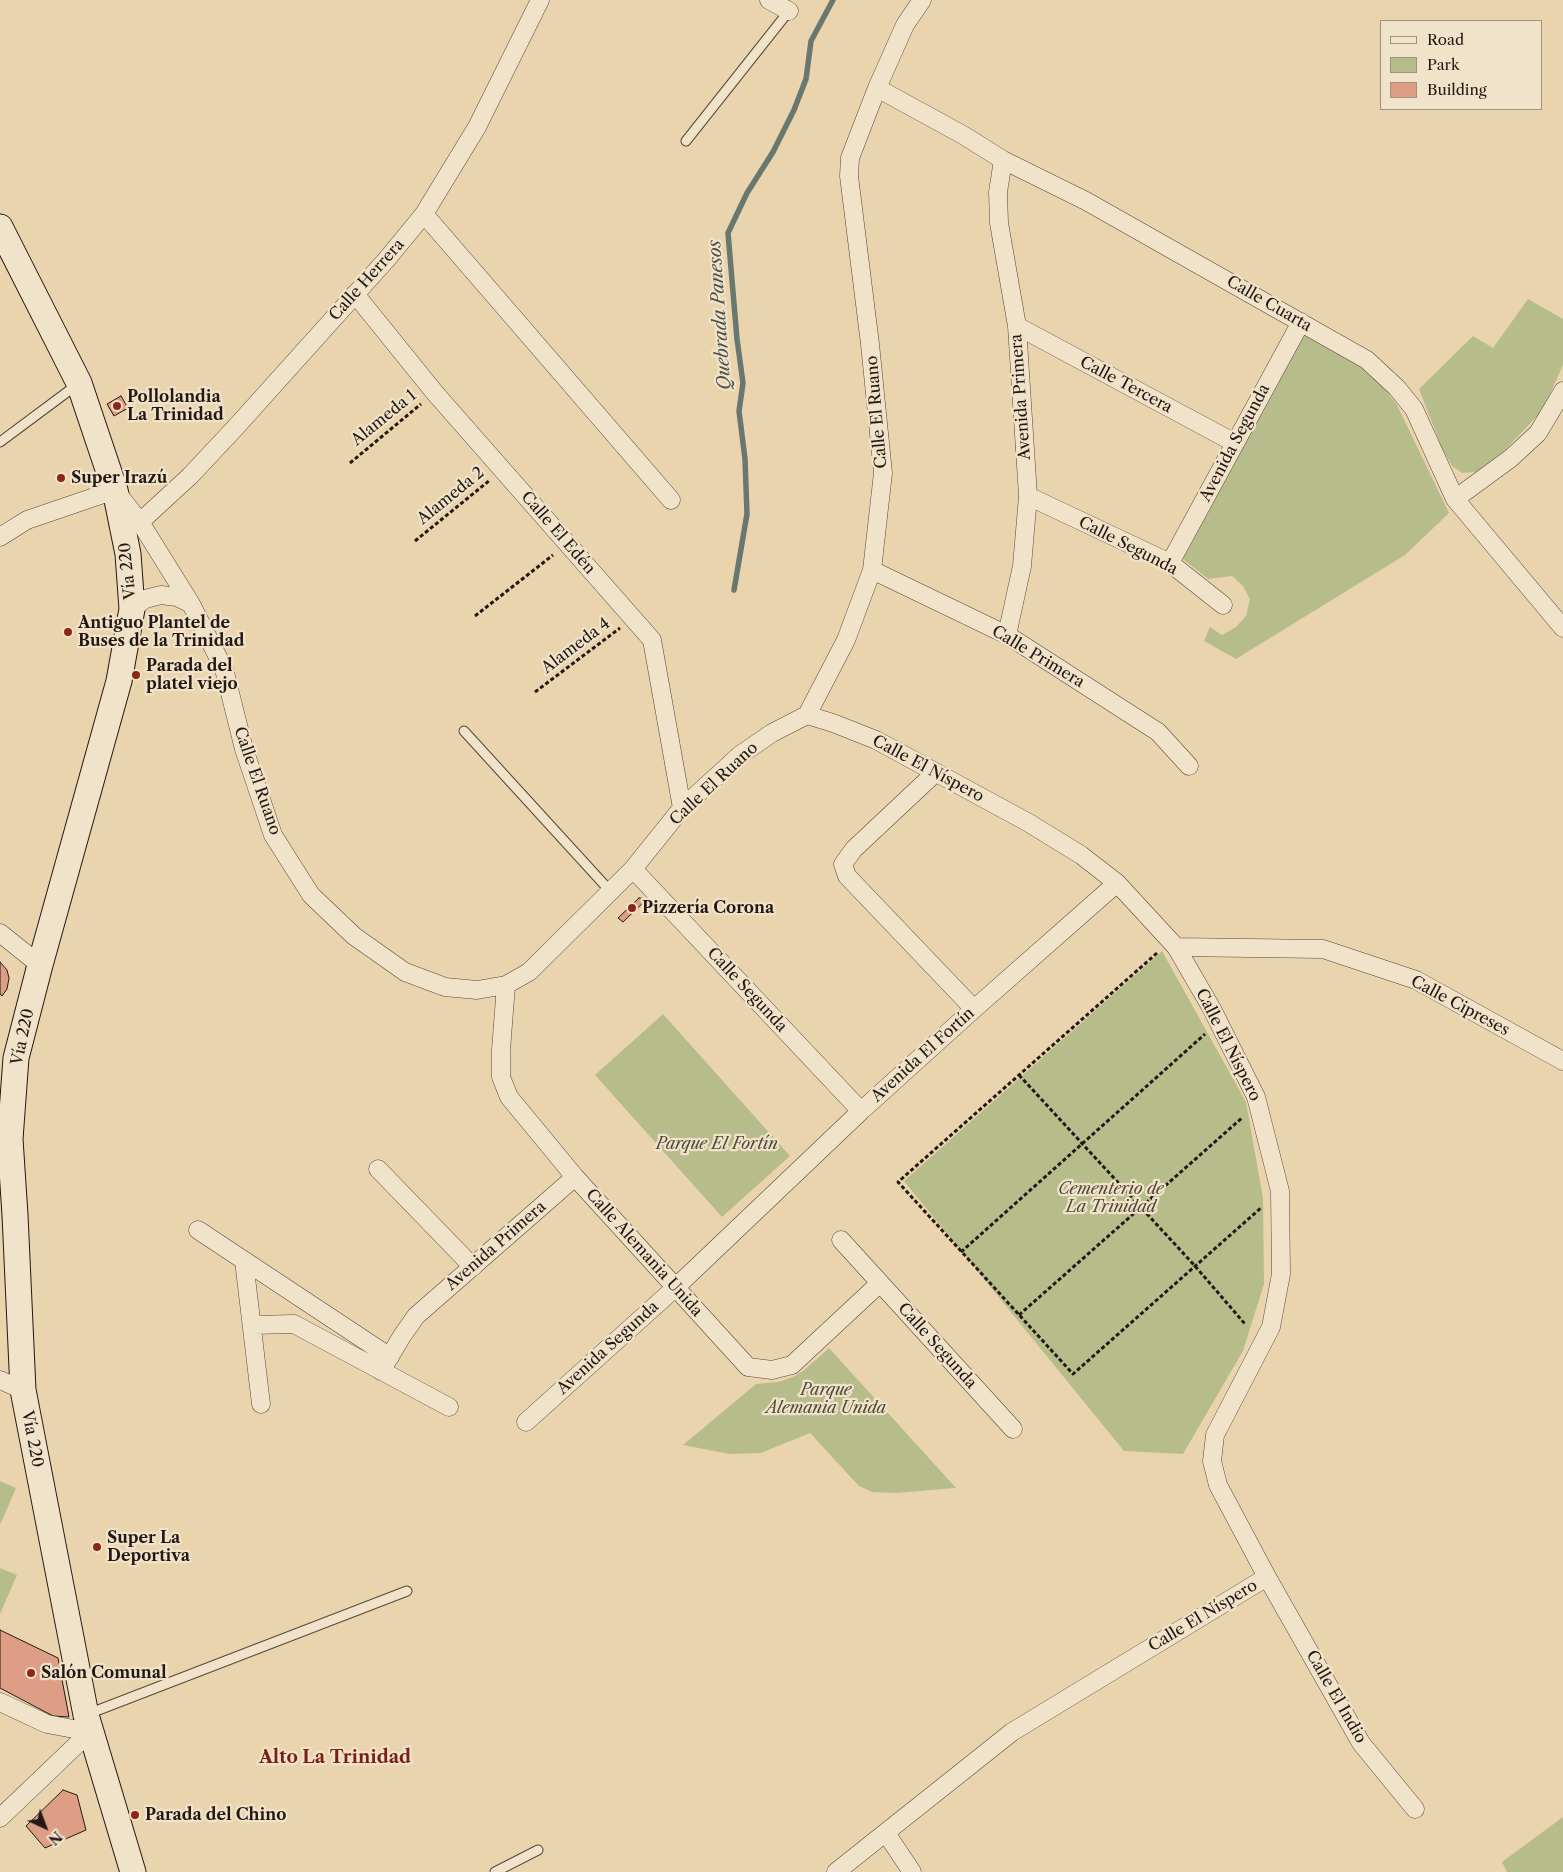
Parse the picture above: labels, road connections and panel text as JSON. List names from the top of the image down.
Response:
{
  "streets": {
    "main road": ["Vía 220"],
    "street": [
      "Calle Herrera",
      "Calle Cuarta",
      "Calle Tercera",
      "Avenida Primera",
      "Calle El Ruano",
      "Avenida Segunda",
      "Calle El Edén",
      "Calle Segunda",
      "Calle Primera",
      "Calle El Níspero",
      "Calle Cipreses",
      "Avenida El Fortín",
      "Calle Alemania Unida",
      "Calle El Indio"
    ],
    "path": ["Alameda 1", "Alameda 2", "Alameda 4"]
  },
  "crossings": [
    ["Calle Herrera", "Calle El Ruano"],
    ["Calle Herrera", "Calle El Edén"],
    ["Calle Cuarta", "Avenida Primera"],
    ["Calle Cuarta", "Calle El Ruano"],
    ["Calle Cuarta", "Avenida Segunda"],
    ["Calle Tercera", "Avenida Primera"],
    ["Calle Tercera", "Avenida Segunda"],
    ["Avenida Primera", "Calle Segunda"],
    ["Avenida Primera", "Calle Primera"],
    ["Avenida Primera", "Calle Alemania Unida"],
    ["Calle El Ruano", "Calle El Edén"],
    ["Calle El Ruano", "Calle Segunda"],
    ["Calle El Ruano", "Vía 220"],
    ["Calle El Ruano", "Calle Primera"],
    ["Calle El Ruano", "Calle El Níspero"],
    ["Calle El Ruano", "Calle Alemania Unida"],
    ["Alameda 1", "Calle El Edén"],
    ["Avenida Segunda", "Calle Segunda"],
    ["Avenida Segunda", "Avenida El Fortín"],
    ["Avenida Segunda", "Calle Alemania Unida"],
    ["Alameda 2", "Calle El Edén"],
    ["Calle El Edén", "Alameda 4"],
    ["Calle Segunda", "Avenida El Fortín"],
    ["Calle Segunda", "Calle Alemania Unida"],
    ["Calle El Níspero", "Calle Cipreses"],
    ["Calle El Níspero", "Avenida El Fortín"],
    ["Calle El Níspero", "Calle El Indio"]
  ],
  "districts": ["Alto La Trinidad"],
  "water": ["Quebrada Panesos"],
  "parks": ["Parque El Fortín", "Cementerio de La Trinidad", "Parque Alemania Unida"],
  "places": [
    "Pollolandia La Trinidad",
    "Super Irazú",
    "Antiguo Plantel de Buses de la Trinidad",
    "Parada del platel viejo",
    "Pizzería Corona",
    "Super La Deportiva",
    "Salón Comunal",
    "Parada del Chino"
  ],
  "legend": ["Road", "Park", "Building"],
  "north": "bottom right"
}
